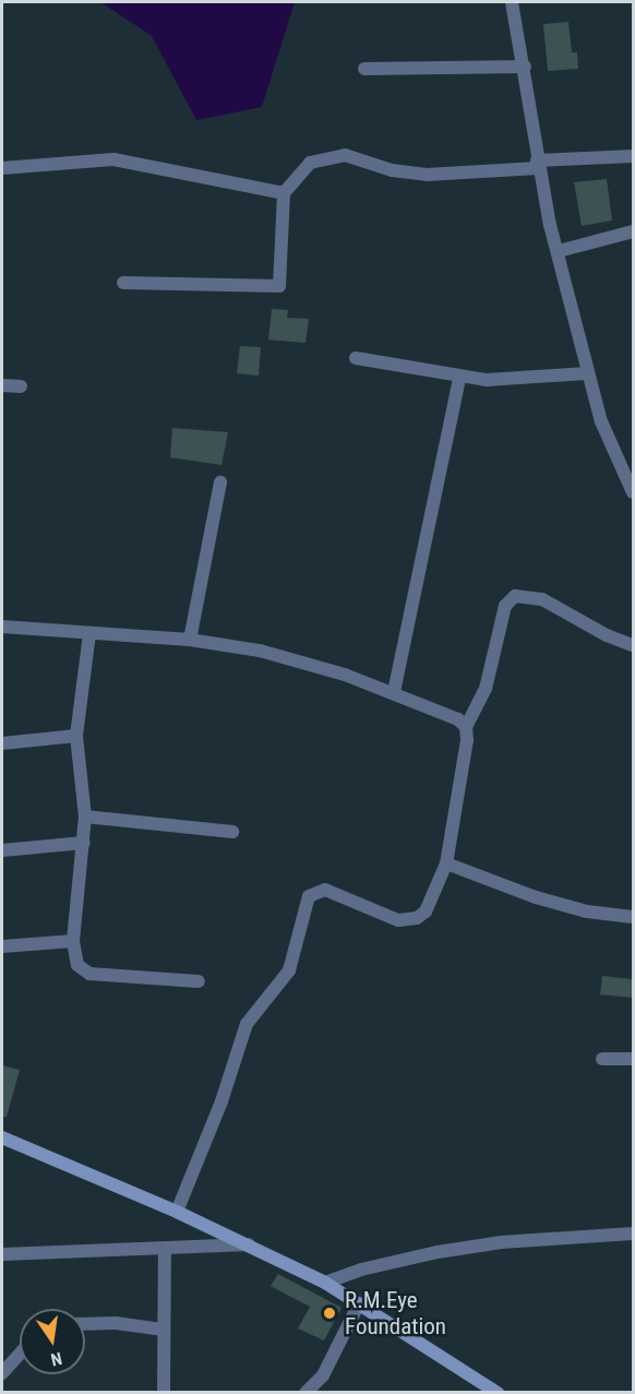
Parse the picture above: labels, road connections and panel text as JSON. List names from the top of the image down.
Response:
{
  "places": ["R.M.Eye Foundation"],
  "north": "bottom"
}
